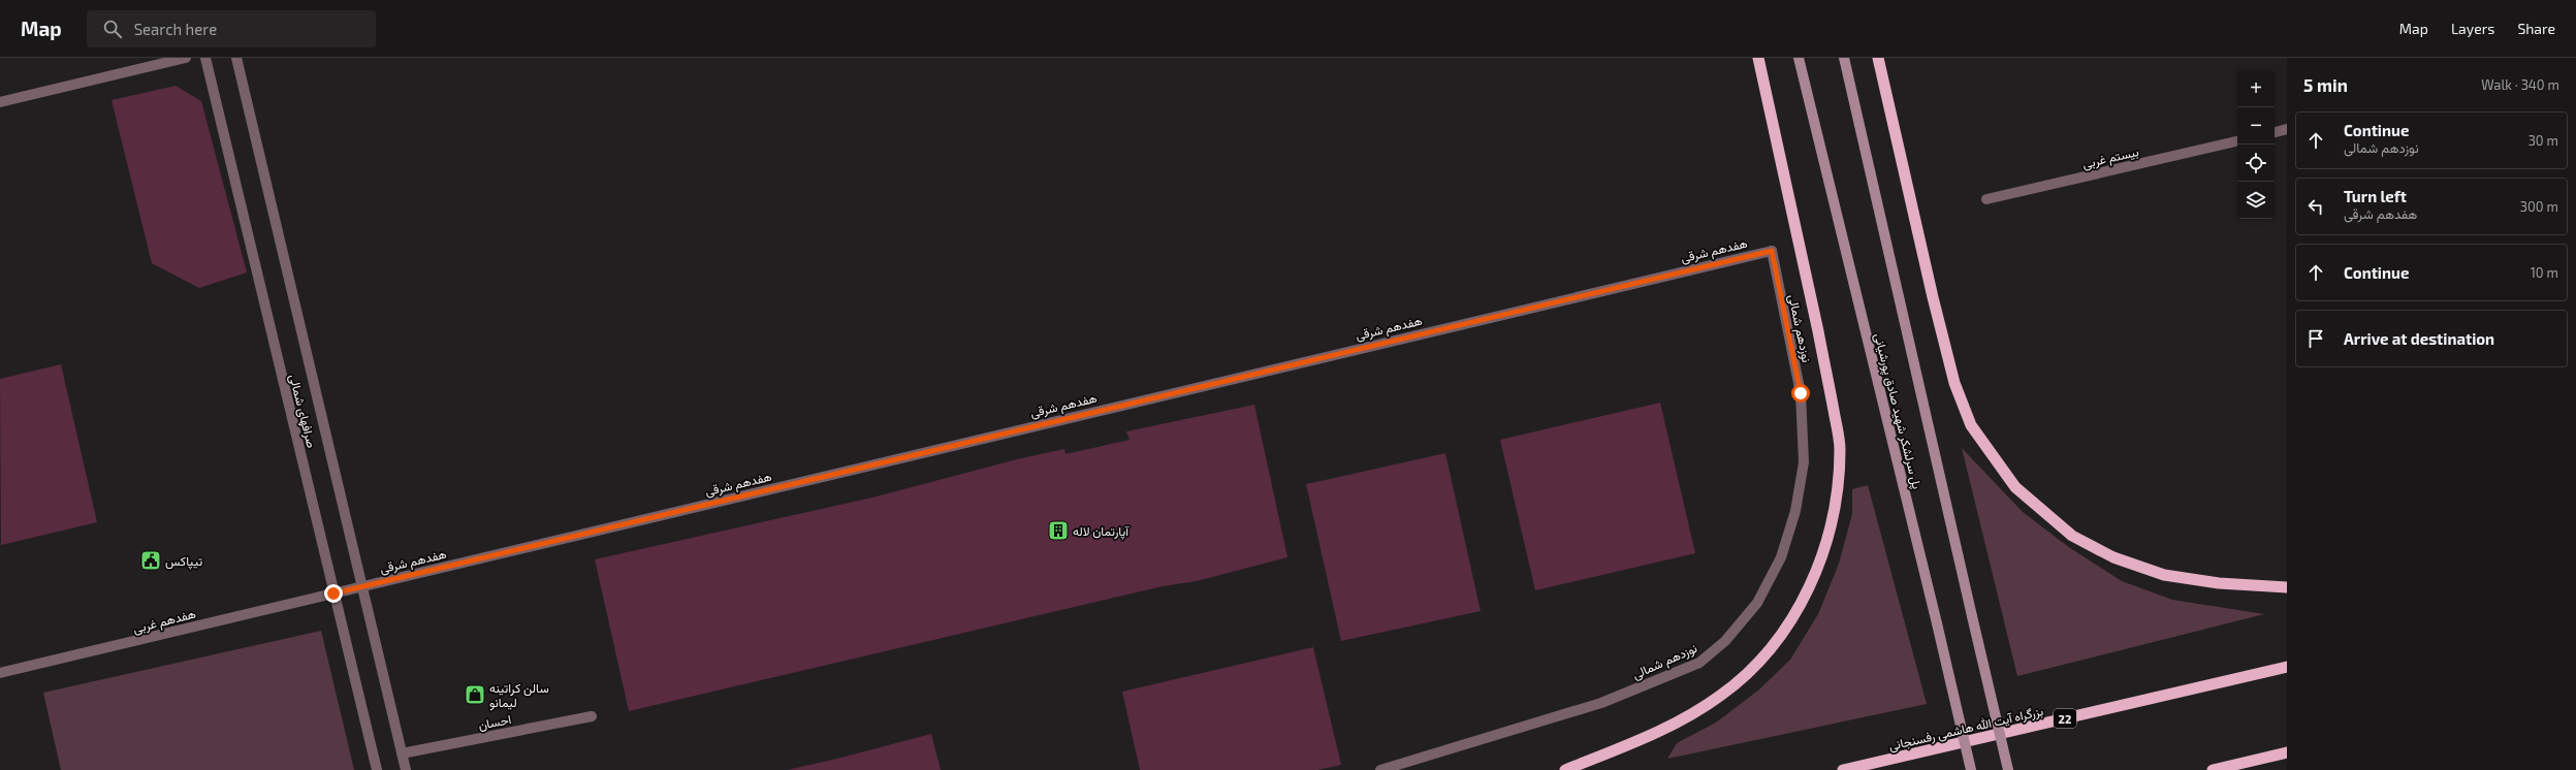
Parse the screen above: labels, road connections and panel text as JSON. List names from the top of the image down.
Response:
{
  "streets": {
    "highway": ["22", "بزرگراه آیت الله هاشمی رفسنجانی"],
    "main road": ["پل سرلشکر شهید صادق پورشیانی"],
    "street": [
      "بیستم غربی",
      "هفدهم شرقی",
      "نوزدهم شمالی",
      "صرافهای شمالی",
      "هفدهم غربی",
      "احسان"
    ]
  },
  "crossings": [
    ["هفدهم شرقی", "نوزدهم شمالی"],
    ["هفدهم شرقی", "صرافهای شمالی"],
    ["هفدهم شرقی", "هفدهم غربی"],
    ["صرافهای شمالی", "هفدهم غربی"],
    ["صرافهای شمالی", "احسان"]
  ],
  "places": {
    "building": ["آپارتمان لاله"],
    "public building": ["تیپاکس"],
    "shop": ["سالن کراتینه لیمانو"]
  },
  "page": {
    "header": "Map",
    "search": "Search here",
    "nav": ["Map", "Layers", "Share"],
    "heading": ["5 min", "Walk · 340 m"],
    "map_buttons": ["+", "−"],
    "list": [
      ["Continue", "نوزدهم شمالی", "30 m"],
      ["Turn left", "هفدهم شرقی", "300 m"],
      ["Continue", "10 m"],
      "Arrive at destination"
    ]
  }
}
